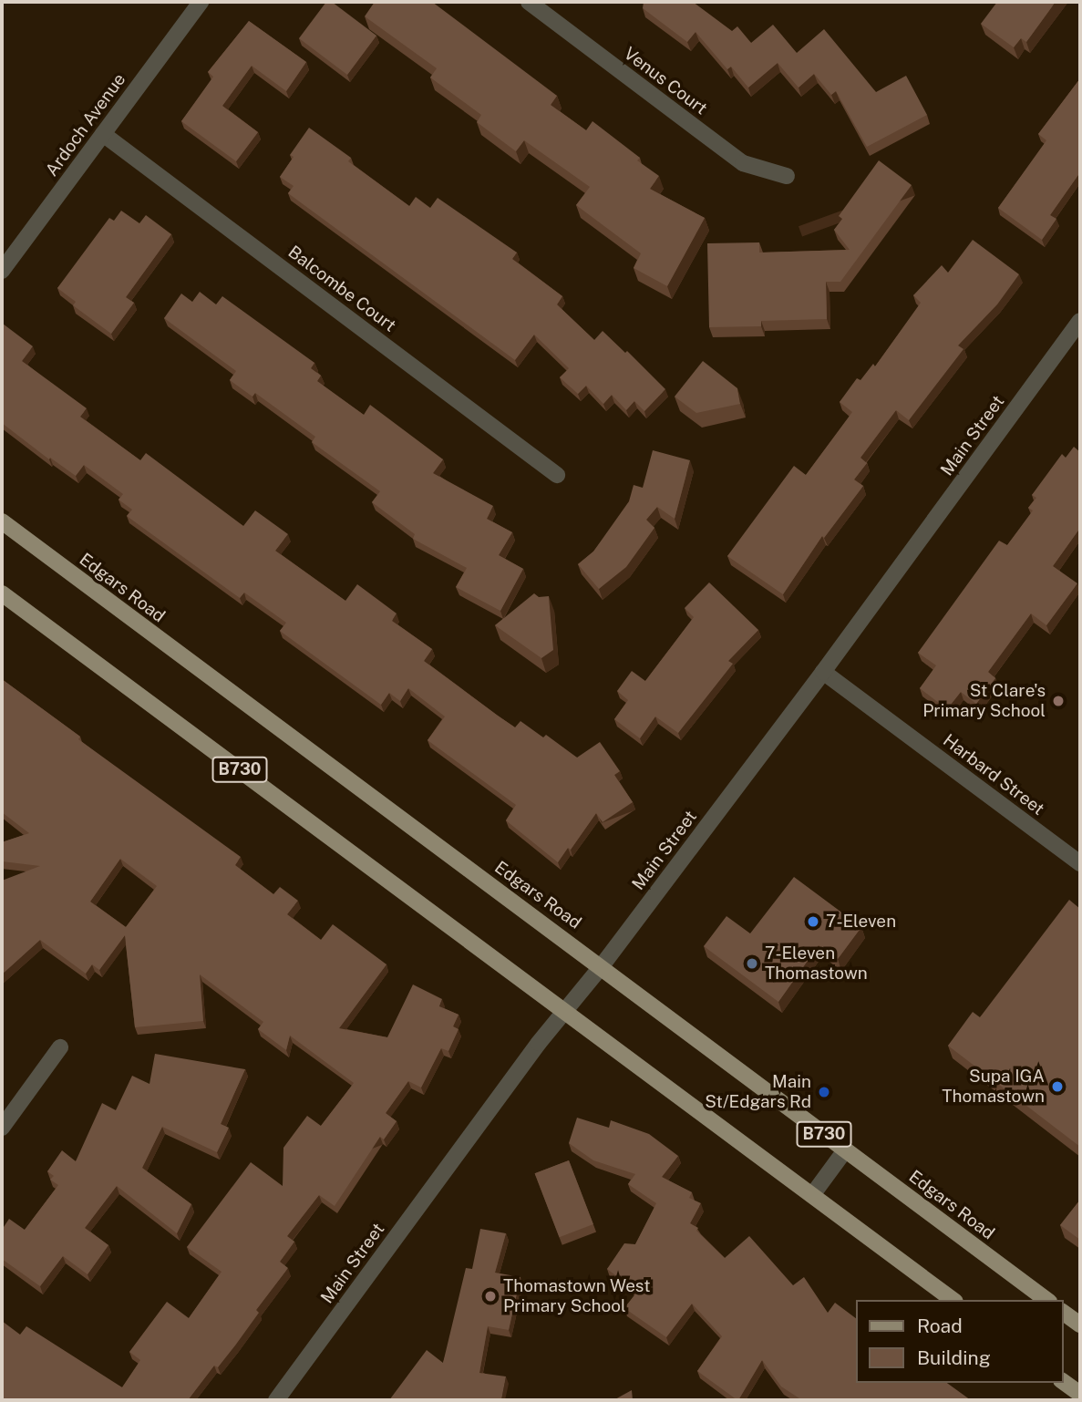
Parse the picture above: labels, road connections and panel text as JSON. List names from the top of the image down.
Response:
{
  "streets": {
    "main road": ["Edgars Road", "B730"],
    "street": [
      "Venus Court",
      "Ardoch Avenue",
      "Balcombe Court",
      "Main Street",
      "Harbard Street"
    ]
  },
  "crossings": [
    ["Ardoch Avenue", "Balcombe Court"],
    ["Main Street", "Edgars Road"],
    ["Main Street", "B730"],
    ["Main Street", "Harbard Street"]
  ],
  "places": [
    "St Clare's Primary School",
    "7-Eleven",
    "7-Eleven Thomastown",
    "Supa IGA Thomastown",
    "Main St/Edgars Rd",
    "Thomastown West Primary School"
  ],
  "legend": ["Road", "Building"]
}
